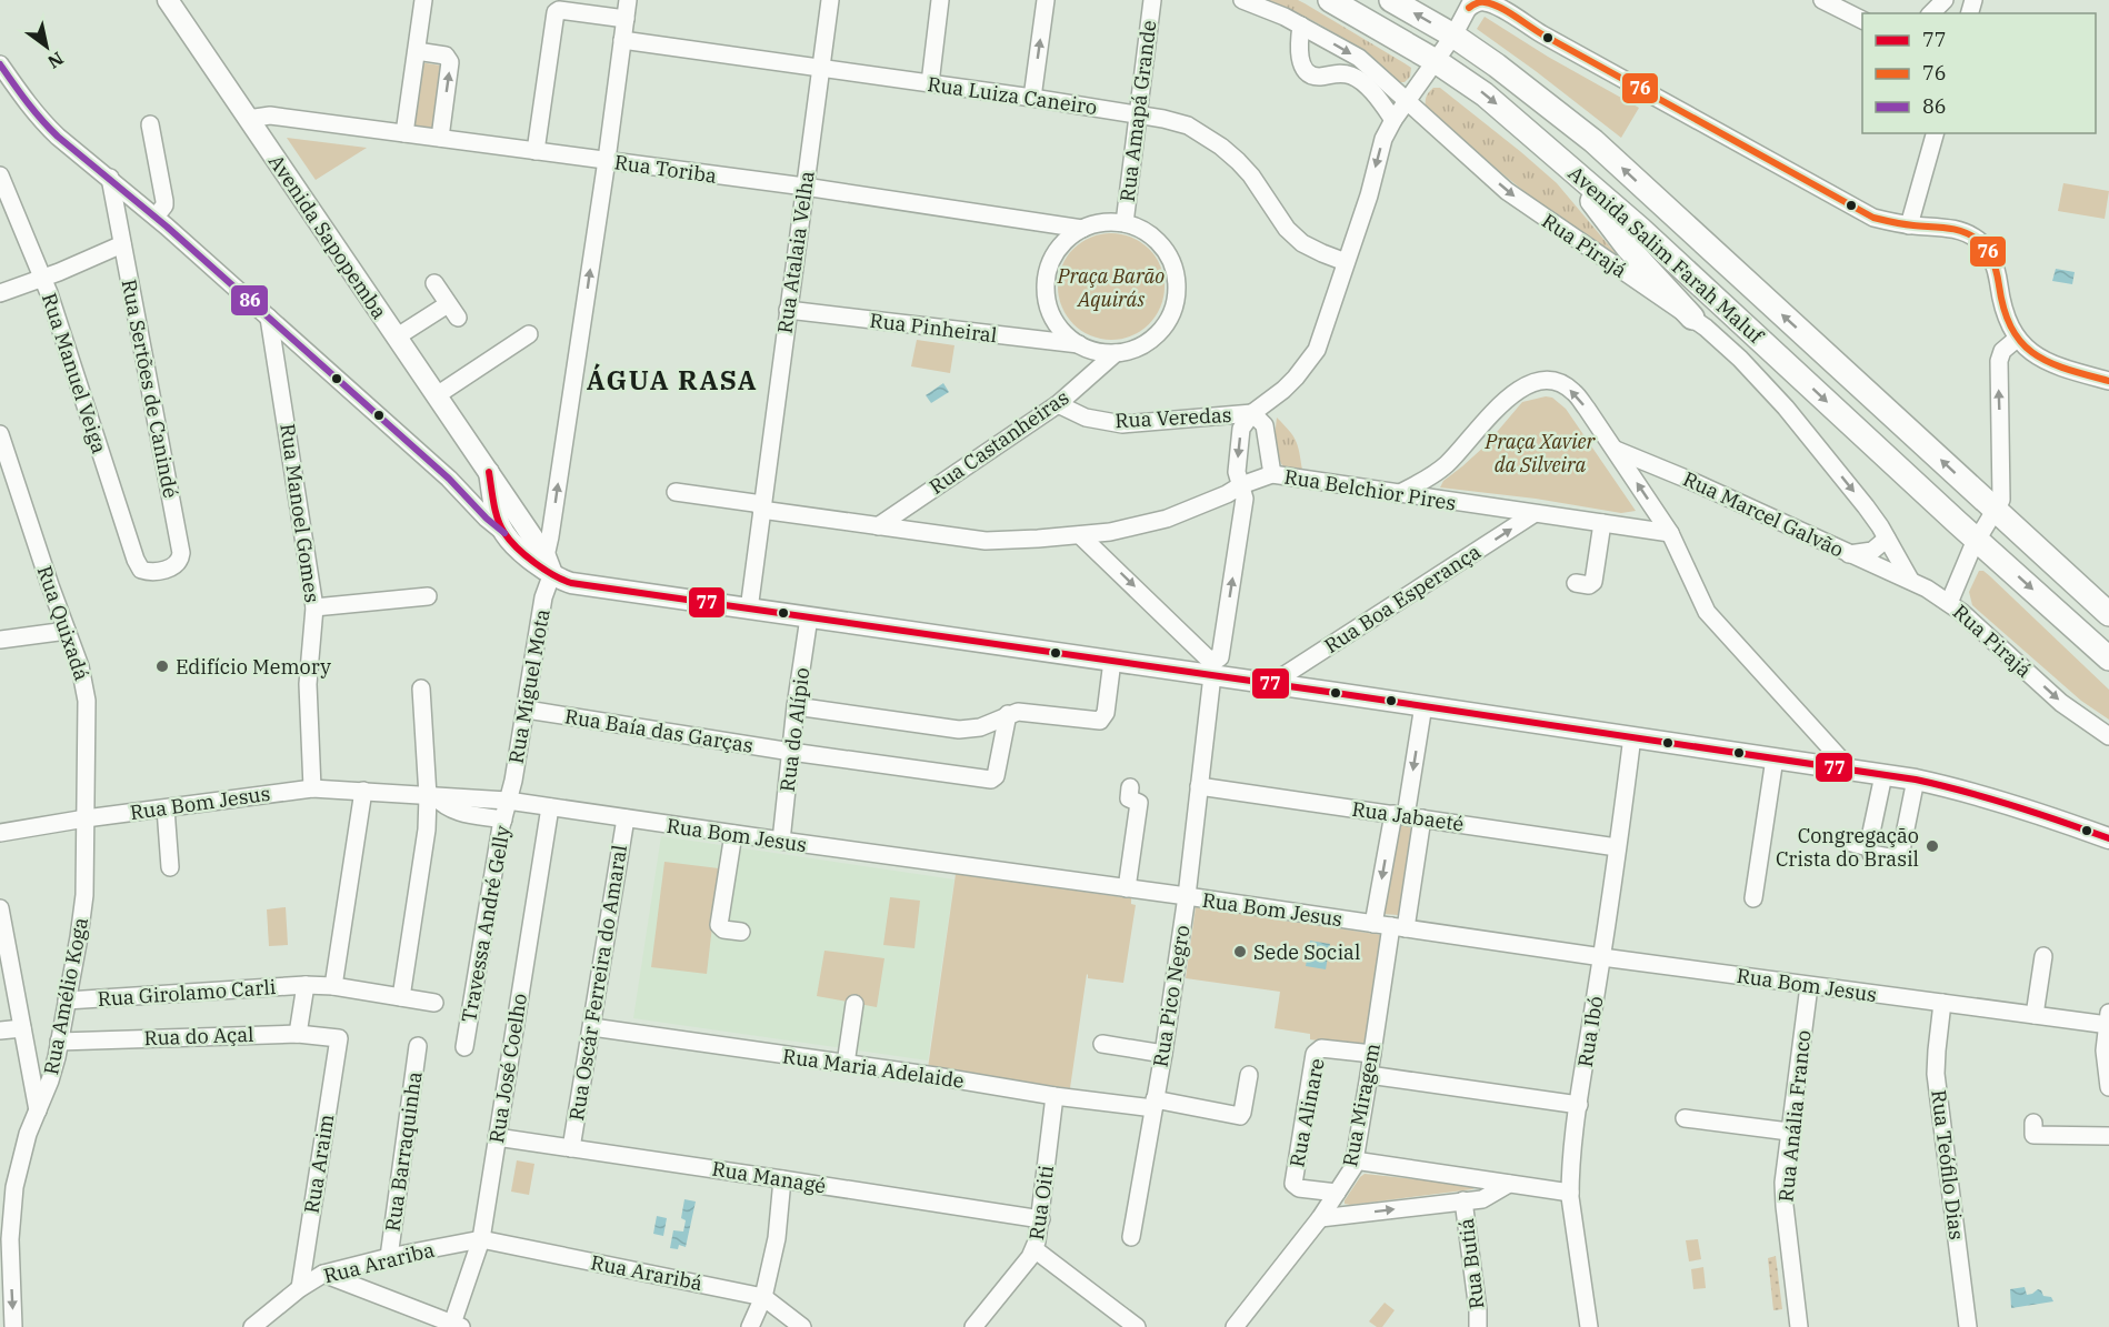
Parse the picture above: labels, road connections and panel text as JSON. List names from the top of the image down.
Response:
{
  "streets": {
    "highway": ["Avenida Salim Farah Maluf"],
    "main road": ["Avenida Sapopemba"],
    "street": [
      "Rua Luiza Caneiro",
      "Rua Amapá Grande",
      "Rua Toriba",
      "Rua Pirajá",
      "Rua Atalaia Velha",
      "Rua Pinheiral",
      "Rua Manuel Veiga",
      "Rua Sertões de Canindé",
      "Rua Veredas",
      "Rua Castanheiras",
      "Rua Belchior Pires",
      "Rua Manoel Gomes",
      "Rua Marcel Galvão",
      "Rua Boa Esperança",
      "Rua Quixadá",
      "Rua Miguel Mota",
      "Rua do Alípio",
      "Rua Baía das Garças",
      "Rua Bom Jesus",
      "Rua Jabaeté",
      "Travessa André Gelly",
      "Rua Oscár Ferreira do Amaral",
      "Rua Girolamo Carli",
      "Rua Amélio Koga",
      "Rua Pico Negro",
      "Rua Ibó",
      "Rua do Açal",
      "Rua José Coelho",
      "Rua Maria Adelaide",
      "Rua Miragem",
      "Rua Alinare",
      "Rua Anália Franco",
      "Rua Barraquinha",
      "Rua Araim",
      "Rua Teófilo Dias",
      "Rua Managé",
      "Rua Oiti",
      "Rua Arariba",
      "Rua Butiá",
      "Rua Araribá"
    ]
  },
  "crossings": [
    ["Rua Luiza Caneiro", "Rua Amapá Grande"],
    ["Rua Luiza Caneiro", "Rua Atalaia Velha"],
    ["Rua Luiza Caneiro", "Rua Miguel Mota"],
    ["Rua Amapá Grande", "Rua Toriba"],
    ["Rua Amapá Grande", "Rua Pinheiral"],
    ["Rua Amapá Grande", "Rua Castanheiras"],
    ["Rua Toriba", "Avenida Sapopemba"],
    ["Rua Toriba", "Rua Atalaia Velha"],
    ["Rua Toriba", "Rua Pinheiral"],
    ["Rua Toriba", "Rua Castanheiras"],
    ["Rua Toriba", "Rua Miguel Mota"],
    ["Avenida Sapopemba", "Rua Atalaia Velha"],
    ["Avenida Sapopemba", "Rua Boa Esperança"],
    ["Avenida Sapopemba", "Rua Miguel Mota"],
    ["Avenida Sapopemba", "Rua do Alípio"],
    ["Avenida Sapopemba", "Rua Pico Negro"],
    ["Avenida Sapopemba", "Rua Ibó"],
    ["Rua Pirajá", "Rua Marcel Galvão"],
    ["Rua Atalaia Velha", "Rua Pinheiral"],
    ["Rua Atalaia Velha", "Rua Belchior Pires"],
    ["Rua Pinheiral", "Rua Castanheiras"],
    ["Rua Manuel Veiga", "Rua Sertões de Canindé"],
    ["Rua Veredas", "Rua Castanheiras"],
    ["Rua Castanheiras", "Rua Belchior Pires"],
    ["Rua Belchior Pires", "Rua Boa Esperança"],
    ["Rua Manoel Gomes", "Rua Bom Jesus"],
    ["Rua Quixadá", "Rua Bom Jesus"],
    ["Rua Quixadá", "Rua Amélio Koga"],
    ["Rua Miguel Mota", "Rua Baía das Garças"],
    ["Rua Miguel Mota", "Rua Bom Jesus"],
    ["Rua Miguel Mota", "Travessa André Gelly"],
    ["Rua do Alípio", "Rua Baía das Garças"],
    ["Rua do Alípio", "Rua Bom Jesus"],
    ["Rua Bom Jesus", "Travessa André Gelly"],
    ["Rua Bom Jesus", "Rua Oscár Ferreira do Amaral"],
    ["Rua Bom Jesus", "Rua Amélio Koga"],
    ["Rua Bom Jesus", "Rua Pico Negro"],
    ["Rua Bom Jesus", "Rua Ibó"],
    ["Rua Bom Jesus", "Rua José Coelho"],
    ["Rua Bom Jesus", "Rua Miragem"],
    ["Rua Bom Jesus", "Rua Anália Franco"],
    ["Rua Bom Jesus", "Rua Teófilo Dias"],
    ["Rua Jabaeté", "Rua Pico Negro"],
    ["Rua Jabaeté", "Rua Ibó"],
    ["Rua Jabaeté", "Rua Miragem"],
    ["Rua Oscár Ferreira do Amaral", "Rua Maria Adelaide"],
    ["Rua Oscár Ferreira do Amaral", "Rua Managé"],
    ["Rua Girolamo Carli", "Rua Amélio Koga"],
    ["Rua Girolamo Carli", "Rua do Açal"],
    ["Rua Amélio Koga", "Rua do Açal"],
    ["Rua Pico Negro", "Rua Maria Adelaide"],
    ["Rua do Açal", "Rua Araim"],
    ["Rua José Coelho", "Rua Managé"],
    ["Rua José Coelho", "Rua Arariba"],
    ["Rua José Coelho", "Rua Araribá"],
    ["Rua Maria Adelaide", "Rua Oiti"],
    ["Rua Miragem", "Rua Alinare"],
    ["Rua Barraquinha", "Rua Arariba"],
    ["Rua Araim", "Rua Arariba"],
    ["Rua Managé", "Rua Oiti"],
    ["Rua Arariba", "Rua Araribá"]
  ],
  "one_way": ["Rua Pirajá", "Rua Boa Esperança", "Rua Miguel Mota"],
  "districts": ["ÁGUA RASA"],
  "parks": ["Praça Barão Aquirás", "Praça Xavier da Silveira"],
  "places": ["Edifício Memory", "Congregação Crista do Brasil", "Sede Social"],
  "lines": ["transit line 76", "transit line 86", "transit line 77"],
  "legend": ["77", "76", "86"],
  "north": "bottom right"
}
